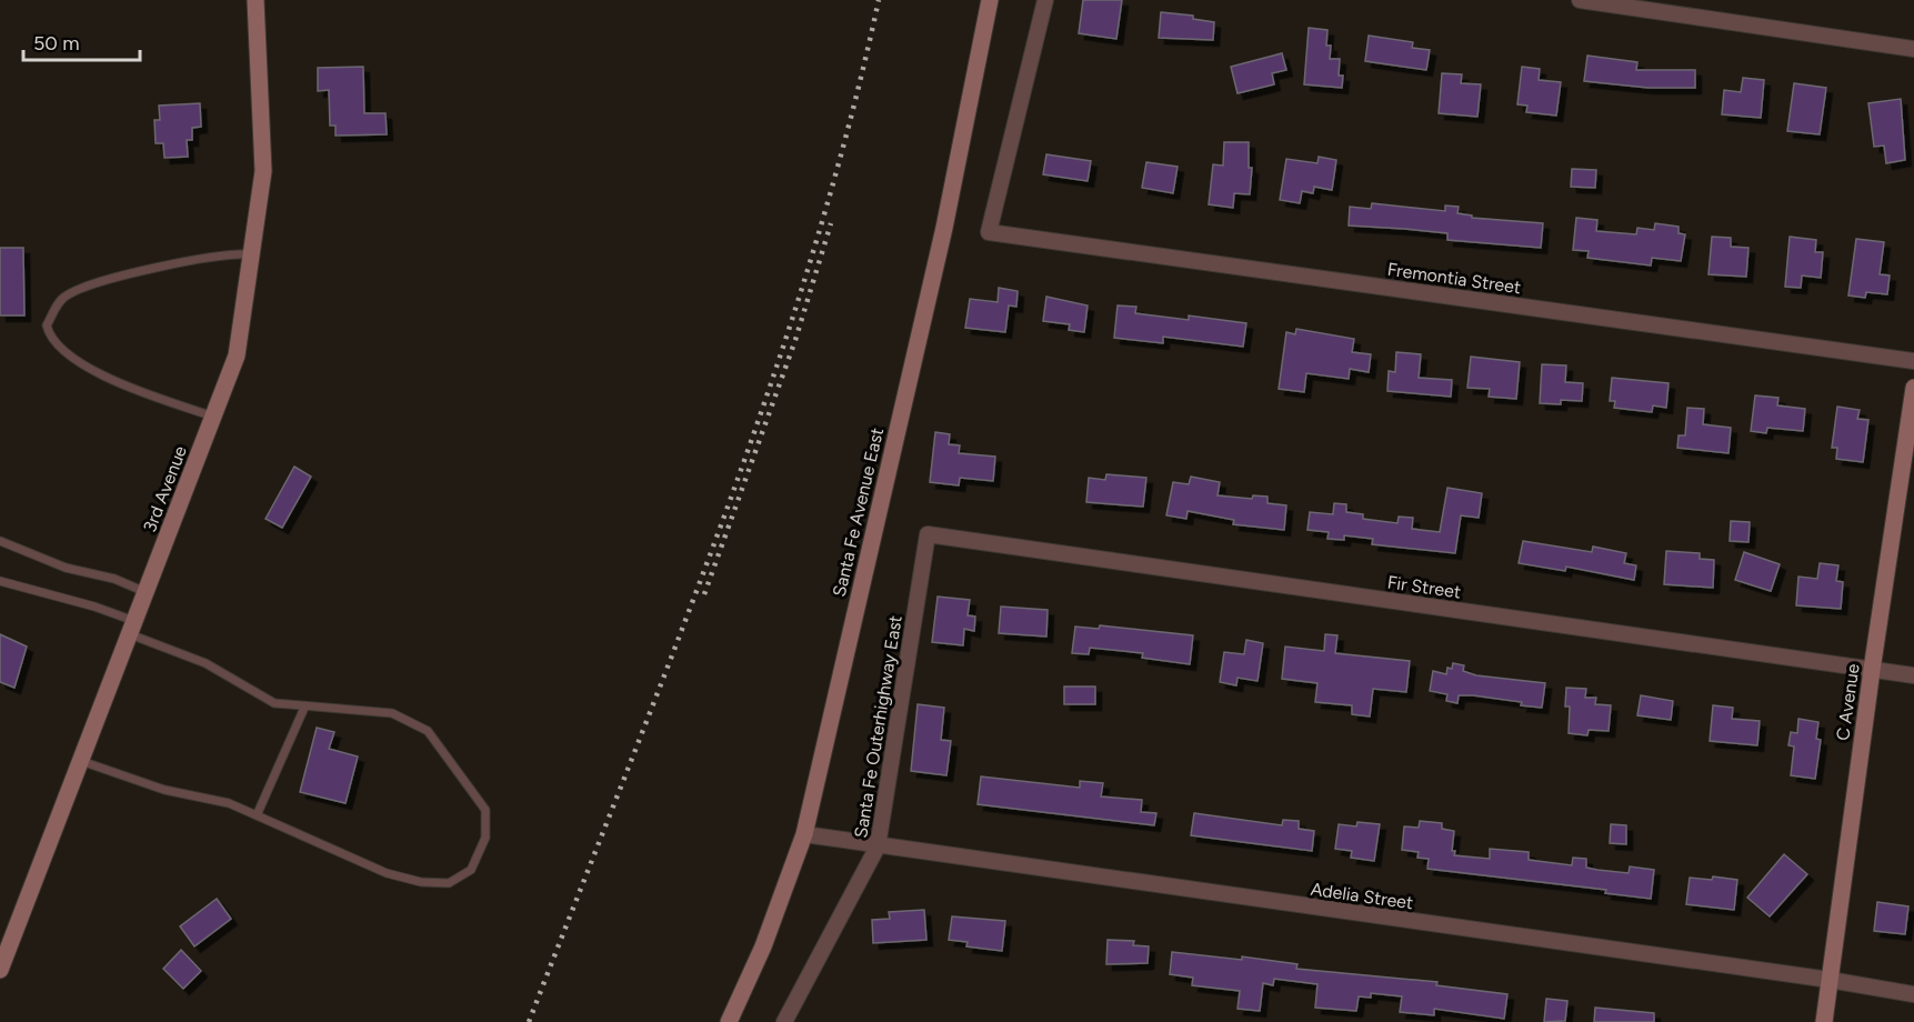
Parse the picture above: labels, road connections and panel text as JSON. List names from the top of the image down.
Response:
{
  "streets": {
    "street": [
      "Fremontia Street",
      "3rd Avenue",
      "Santa Fe Avenue East",
      "Fir Street",
      "C Avenue",
      "Santa Fe Outerhighway East",
      "Adelia Street"
    ]
  },
  "crossings": [
    ["Santa Fe Avenue East", "Adelia Street"],
    ["Fir Street", "C Avenue"],
    ["Fir Street", "Santa Fe Outerhighway East"],
    ["C Avenue", "Adelia Street"],
    ["Santa Fe Outerhighway East", "Adelia Street"]
  ],
  "scale_bar": "50 m"
}
